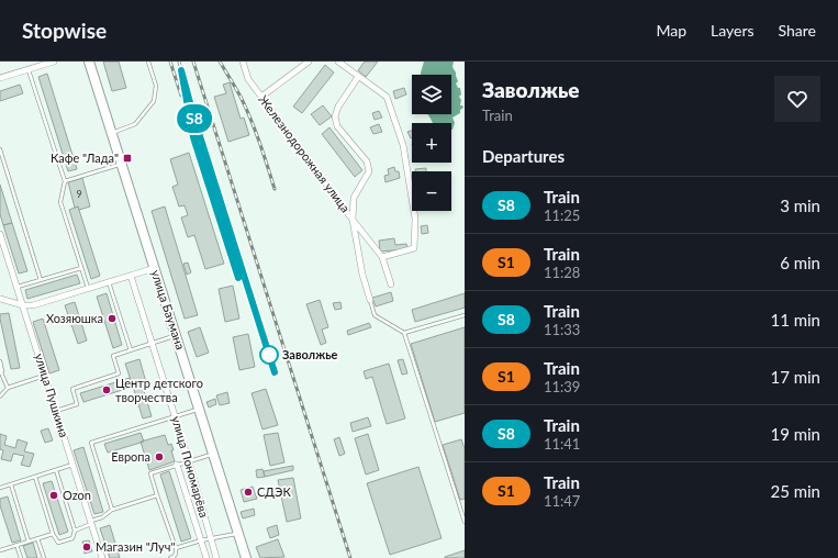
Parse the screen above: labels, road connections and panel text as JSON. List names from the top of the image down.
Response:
{
  "streets": {
    "main road": ["улица Баумана"],
    "street": ["Железнодорожная улица", "улица Пушкина", "улица Пономарёва"]
  },
  "places": {
    "transit": ["Кафе \"Лада\""],
    "other": [
      "Хозяюшка",
      "Заволжье",
      "Центр детского творчества",
      "Европа",
      "СДЭК",
      "Ozon",
      "Магазин \"Луч\""
    ]
  },
  "house_numbers": ["9"],
  "page": {
    "header": "Stopwise",
    "nav": ["Map", "Layers", "Share"],
    "on_map": "S8",
    "heading": [
      ["Заволжье", "Train"],
      "Departures"
    ],
    "map_buttons": ["+", "−"],
    "list": [
      {
        "mark": "S8",
        "name": "Train",
        "note": "11:25",
        "value": "3 min"
      },
      {
        "mark": "S1",
        "name": "Train",
        "note": "11:28",
        "value": "6 min"
      },
      {
        "mark": "S8",
        "name": "Train",
        "note": "11:33",
        "value": "11 min"
      },
      {
        "mark": "S1",
        "name": "Train",
        "note": "11:39",
        "value": "17 min"
      },
      {
        "mark": "S8",
        "name": "Train",
        "note": "11:41",
        "value": "19 min"
      },
      {
        "mark": "S1",
        "name": "Train",
        "note": "11:47",
        "value": "25 min"
      }
    ]
  }
}
